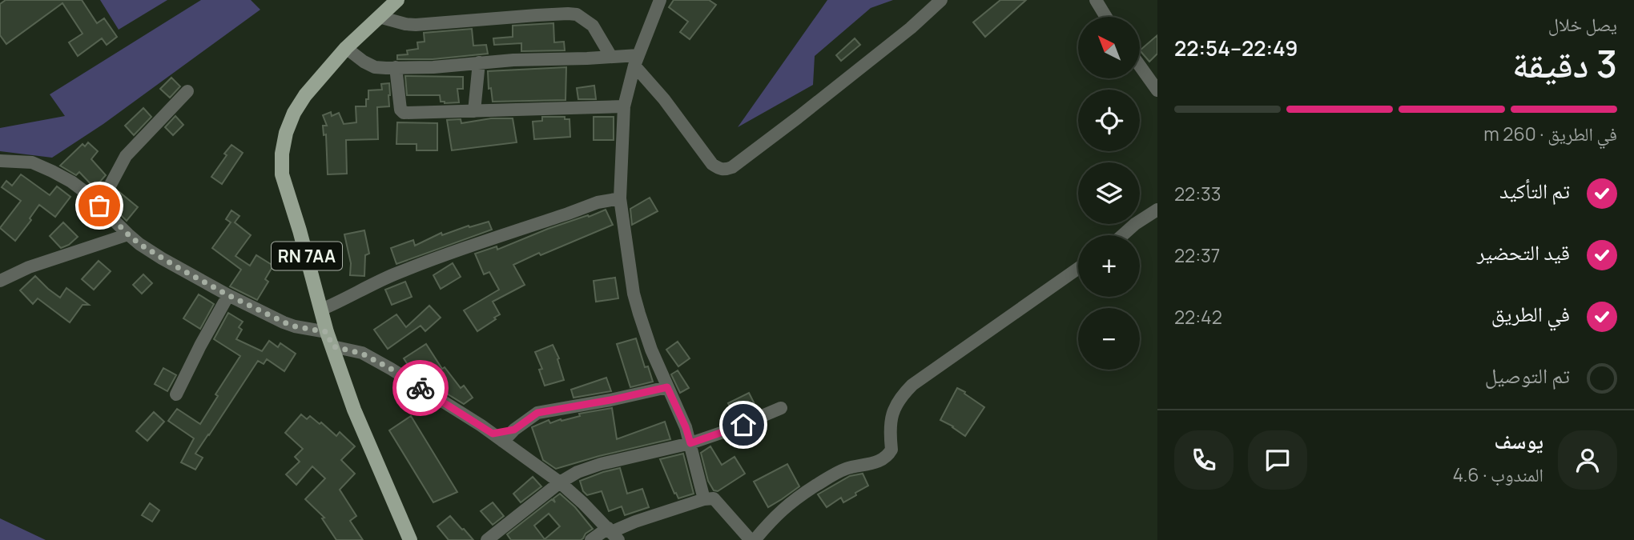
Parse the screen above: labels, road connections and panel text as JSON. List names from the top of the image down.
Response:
{
  "streets": {
    "main road": ["RN 7AA"]
  },
  "north": "top left",
  "page": {
    "heading": ["3 دقيقة", "يصل خلال", "22:49–22:54"],
    "panel": ["يوسف", "المندوب · 4.6"],
    "map_buttons": ["+", "−"],
    "bar": "في الطريق · 260 m",
    "list": [
      ["تم التأكيد", "22:33"],
      ["قيد التحضير", "22:37"],
      ["في الطريق", "22:42"],
      "تم التوصيل"
    ]
  }
}
